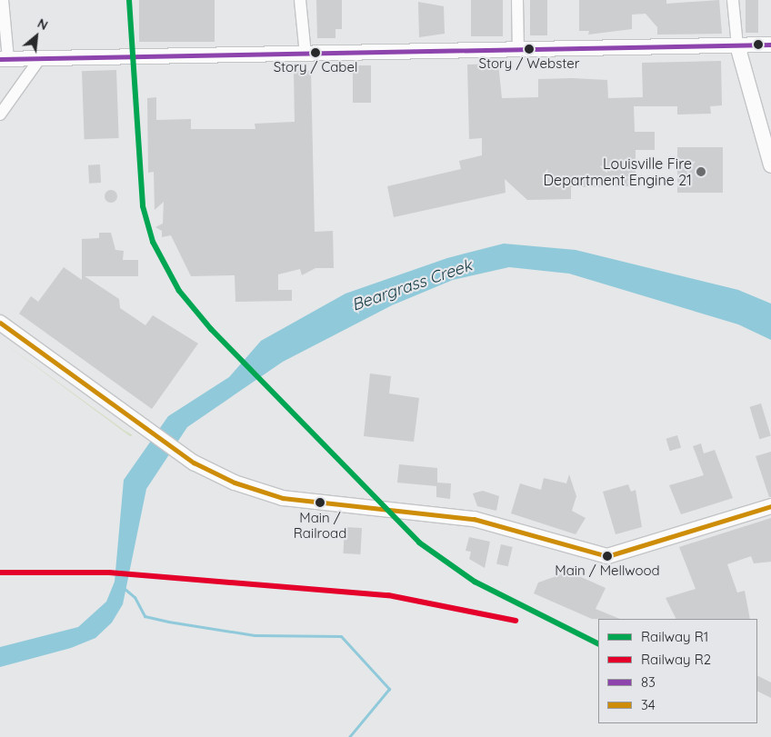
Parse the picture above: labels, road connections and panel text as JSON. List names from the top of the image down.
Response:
{
  "water": ["Beargrass Creek"],
  "places": [
    "Story / Webster",
    "Story / Cabel",
    "Louisville Fire Department Engine 21",
    "Main / Railroad",
    "Main / Mellwood"
  ],
  "lines": [
    "rail line R1",
    "transit line 83",
    "transit line 34",
    "rail line R2"
  ],
  "legend": [
    "Railway R1",
    "Railway R2",
    "83",
    "34"
  ],
  "north": "top right"
}
